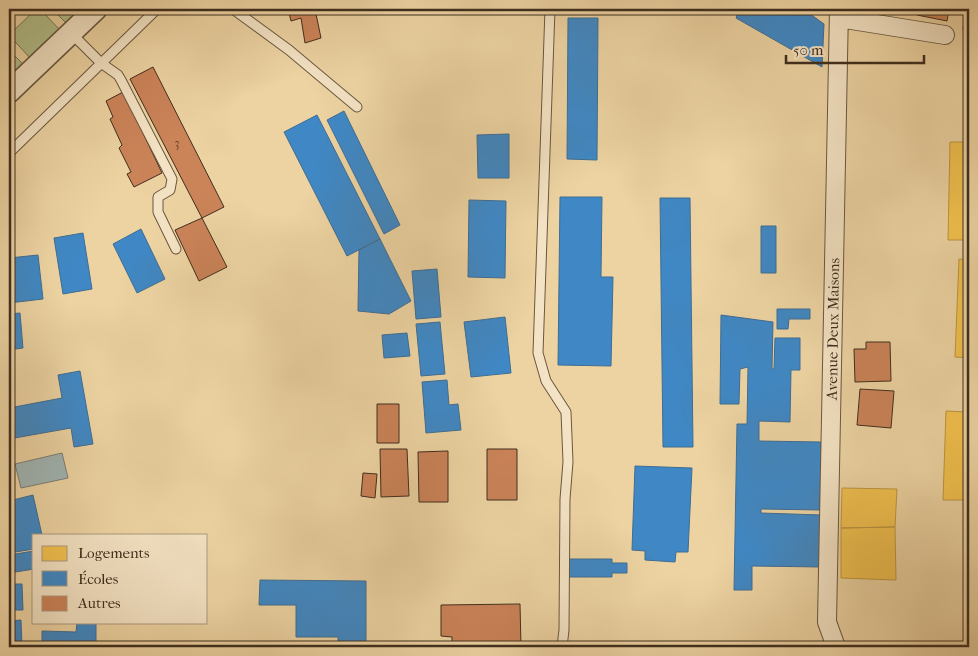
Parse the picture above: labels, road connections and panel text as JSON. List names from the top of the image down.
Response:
{
  "streets": {
    "street": ["Avenue Deux Maisons"]
  },
  "house_numbers": ["3"],
  "legend": ["Logements", "Écoles", "Autres"],
  "scale_bar": "50 m"
}
